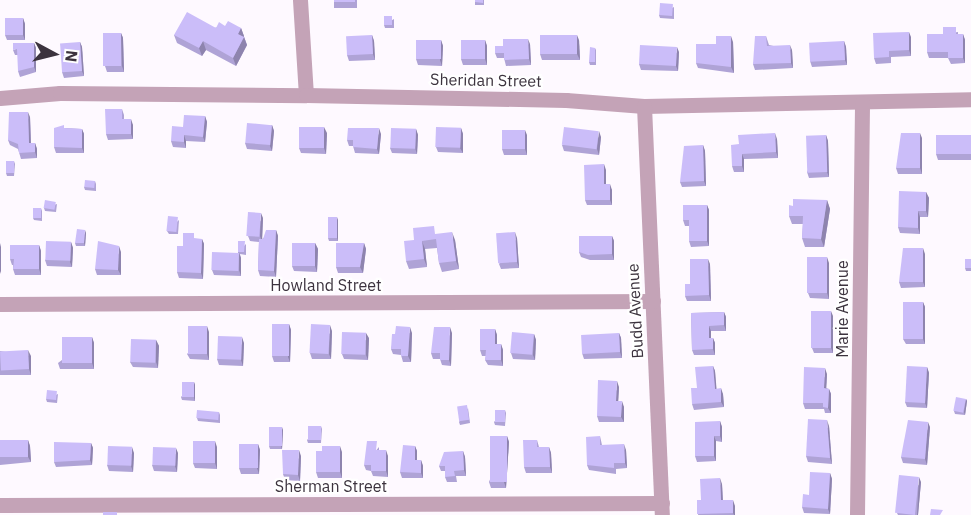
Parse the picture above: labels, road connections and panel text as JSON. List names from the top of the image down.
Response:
{
  "streets": {
    "street": [
      "Sheridan Street",
      "Howland Street",
      "Marie Avenue",
      "Budd Avenue",
      "Sherman Street"
    ]
  },
  "crossings": [
    ["Sheridan Street", "Marie Avenue"],
    ["Sheridan Street", "Budd Avenue"],
    ["Howland Street", "Budd Avenue"],
    ["Budd Avenue", "Sherman Street"]
  ],
  "north": "right"
}
